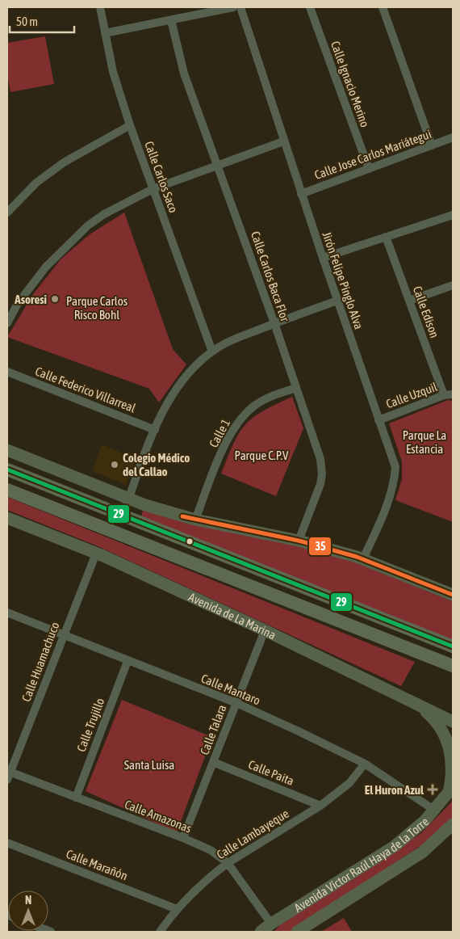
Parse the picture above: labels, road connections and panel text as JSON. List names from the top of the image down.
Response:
{
  "streets": {
    "main road": ["Avenida de La Marina", "Avenida Víctor Raúl Haya de la Torre"],
    "street": [
      "Calle Ignacio Merino",
      "Calle Jose Carlos Mariátegui",
      "Calle Carlos Saco",
      "Calle Carlos Baca Flor",
      "Jirón Felipe Pinglo Alva",
      "Calle Edison",
      "Calle Federico Villarreal",
      "Calle Uzquil",
      "Calle 1",
      "Calle Huamachuco",
      "Calle Mantaro",
      "Calle Trujillo",
      "Calle Talara",
      "Calle Paita",
      "Calle Amazonas",
      "Calle Lambayeque",
      "Calle Marañón"
    ]
  },
  "crossings": [
    ["Calle Ignacio Merino", "Calle Jose Carlos Mariátegui"],
    ["Calle Jose Carlos Mariátegui", "Jirón Felipe Pinglo Alva"],
    ["Calle Carlos Baca Flor", "Calle 1"],
    ["Jirón Felipe Pinglo Alva", "Calle Uzquil"],
    ["Calle Edison", "Calle Uzquil"],
    ["Avenida de La Marina", "Calle Huamachuco"],
    ["Avenida de La Marina", "Calle Talara"],
    ["Calle Huamachuco", "Calle Mantaro"],
    ["Calle Huamachuco", "Calle Amazonas"],
    ["Calle Mantaro", "Calle Trujillo"],
    ["Calle Mantaro", "Calle Talara"],
    ["Calle Mantaro", "Calle Lambayeque"],
    ["Calle Mantaro", "Avenida Víctor Raúl Haya de la Torre"],
    ["Calle Trujillo", "Calle Amazonas"],
    ["Calle Talara", "Calle Paita"],
    ["Calle Talara", "Calle Amazonas"],
    ["Calle Paita", "Calle Lambayeque"],
    ["Calle Amazonas", "Calle Lambayeque"],
    ["Calle Amazonas", "Avenida Víctor Raúl Haya de la Torre"],
    ["Calle Lambayeque", "Calle Marañón"]
  ],
  "parks": [
    "Parque Carlos Risco Bohl",
    "Parque La Estancia",
    "Parque C.P.V",
    "Santa Luisa"
  ],
  "places": {
    "other": ["Asoresi", "Colegio Médico del Callao"],
    "health": ["El Huron Azul"]
  },
  "lines": ["transit line 29", "transit line 35"],
  "scale_bar": "50 m",
  "north": "top"
}
